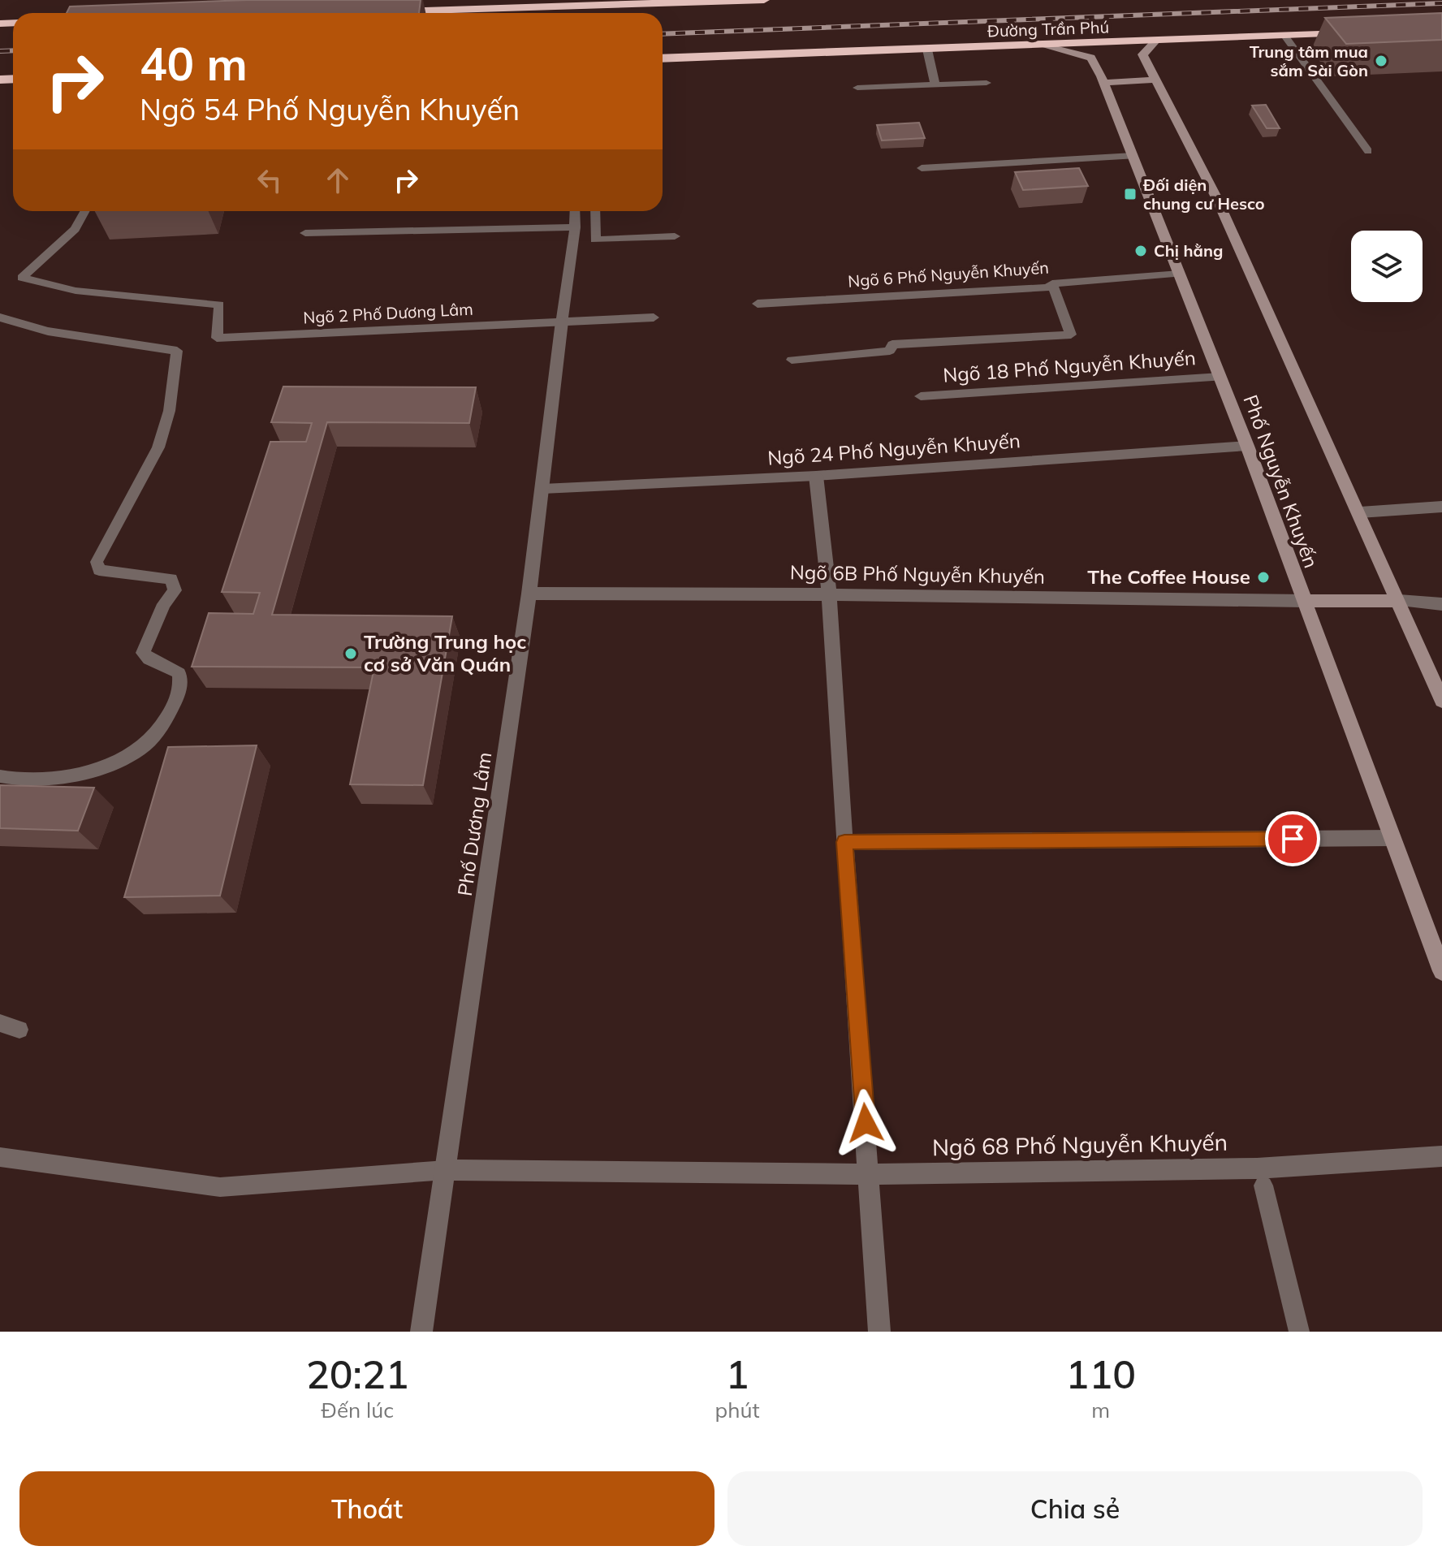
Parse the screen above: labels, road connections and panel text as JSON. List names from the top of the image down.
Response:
{
  "streets": {
    "highway": ["Đường Trần Phú"],
    "street": [
      "Phố Nguyễn Khuyến",
      "Ngõ 6B Phố Nguyễn Khuyến",
      "Phố Dương Lâm",
      "Ngõ 68 Phố Nguyễn Khuyến"
    ],
    "lane": [
      "Ngõ 6 Phố Nguyễn Khuyến",
      "Ngõ 2 Phố Dương Lâm",
      "Ngõ 18 Phố Nguyễn Khuyến",
      "Ngõ 24 Phố Nguyễn Khuyến"
    ]
  },
  "crossings": [
    ["Đường Trần Phú", "Phố Nguyễn Khuyến"],
    ["Ngõ 6 Phố Nguyễn Khuyến", "Phố Nguyễn Khuyến"],
    ["Ngõ 2 Phố Dương Lâm", "Phố Dương Lâm"],
    ["Ngõ 18 Phố Nguyễn Khuyến", "Phố Nguyễn Khuyến"],
    ["Ngõ 24 Phố Nguyễn Khuyến", "Phố Nguyễn Khuyến"],
    ["Ngõ 24 Phố Nguyễn Khuyến", "Phố Dương Lâm"],
    ["Phố Nguyễn Khuyến", "Ngõ 6B Phố Nguyễn Khuyến"],
    ["Ngõ 6B Phố Nguyễn Khuyến", "Phố Dương Lâm"],
    ["Phố Dương Lâm", "Ngõ 68 Phố Nguyễn Khuyến"]
  ],
  "places": {
    "other": [
      "Trung tâm mua sắm Sài Gòn",
      "Chị hằng",
      "The Coffee House",
      "Trường Trung học cơ sở Văn Quán"
    ],
    "transit": ["Đối diện chung cư Hesco"]
  },
  "page": {
    "turn": ["40 m", "Ngõ 54 Phố Nguyễn Khuyến"],
    "eta": [
      "20:21",
      "Đến lúc",
      "1",
      "phút",
      "110",
      "m"
    ],
    "buttons": ["Thoát", "Chia sẻ"]
  }
}
